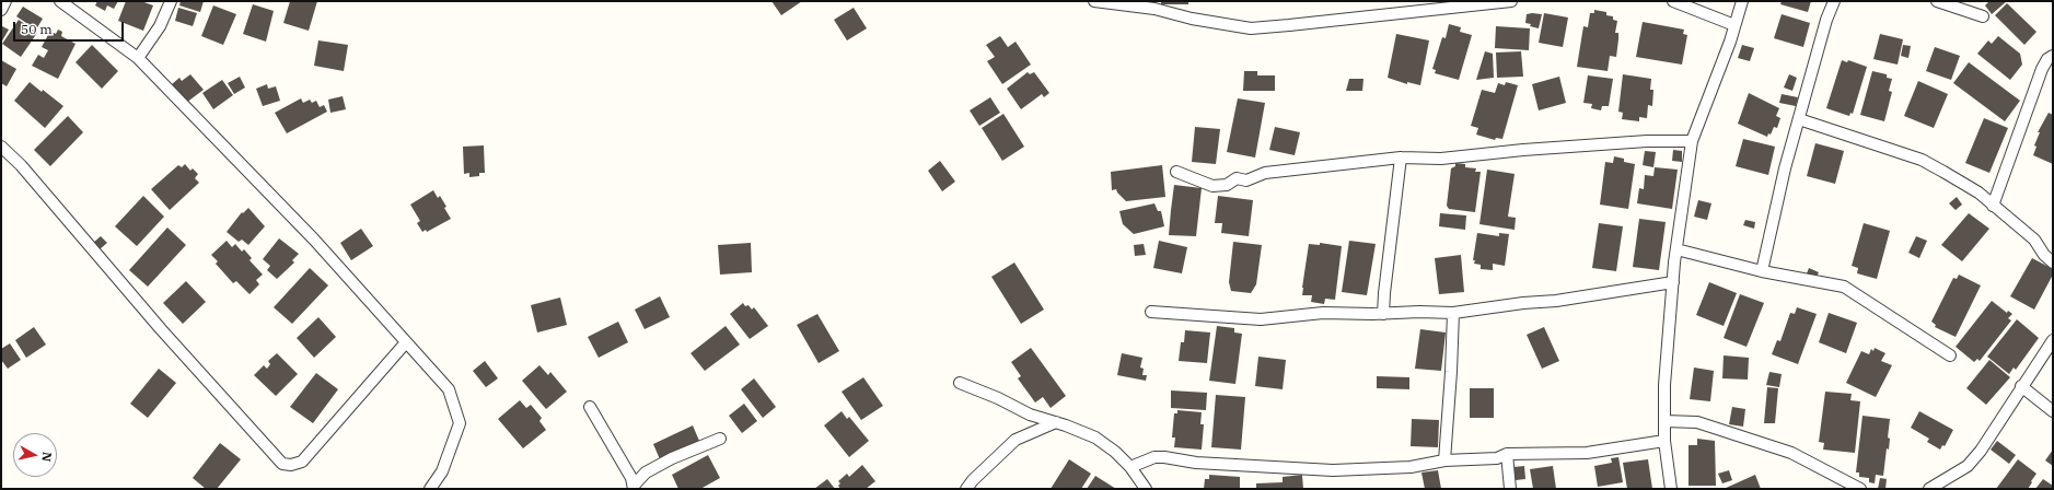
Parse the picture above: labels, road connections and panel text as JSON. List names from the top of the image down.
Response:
{
  "scale_bar": "50 m",
  "north": "right"
}
